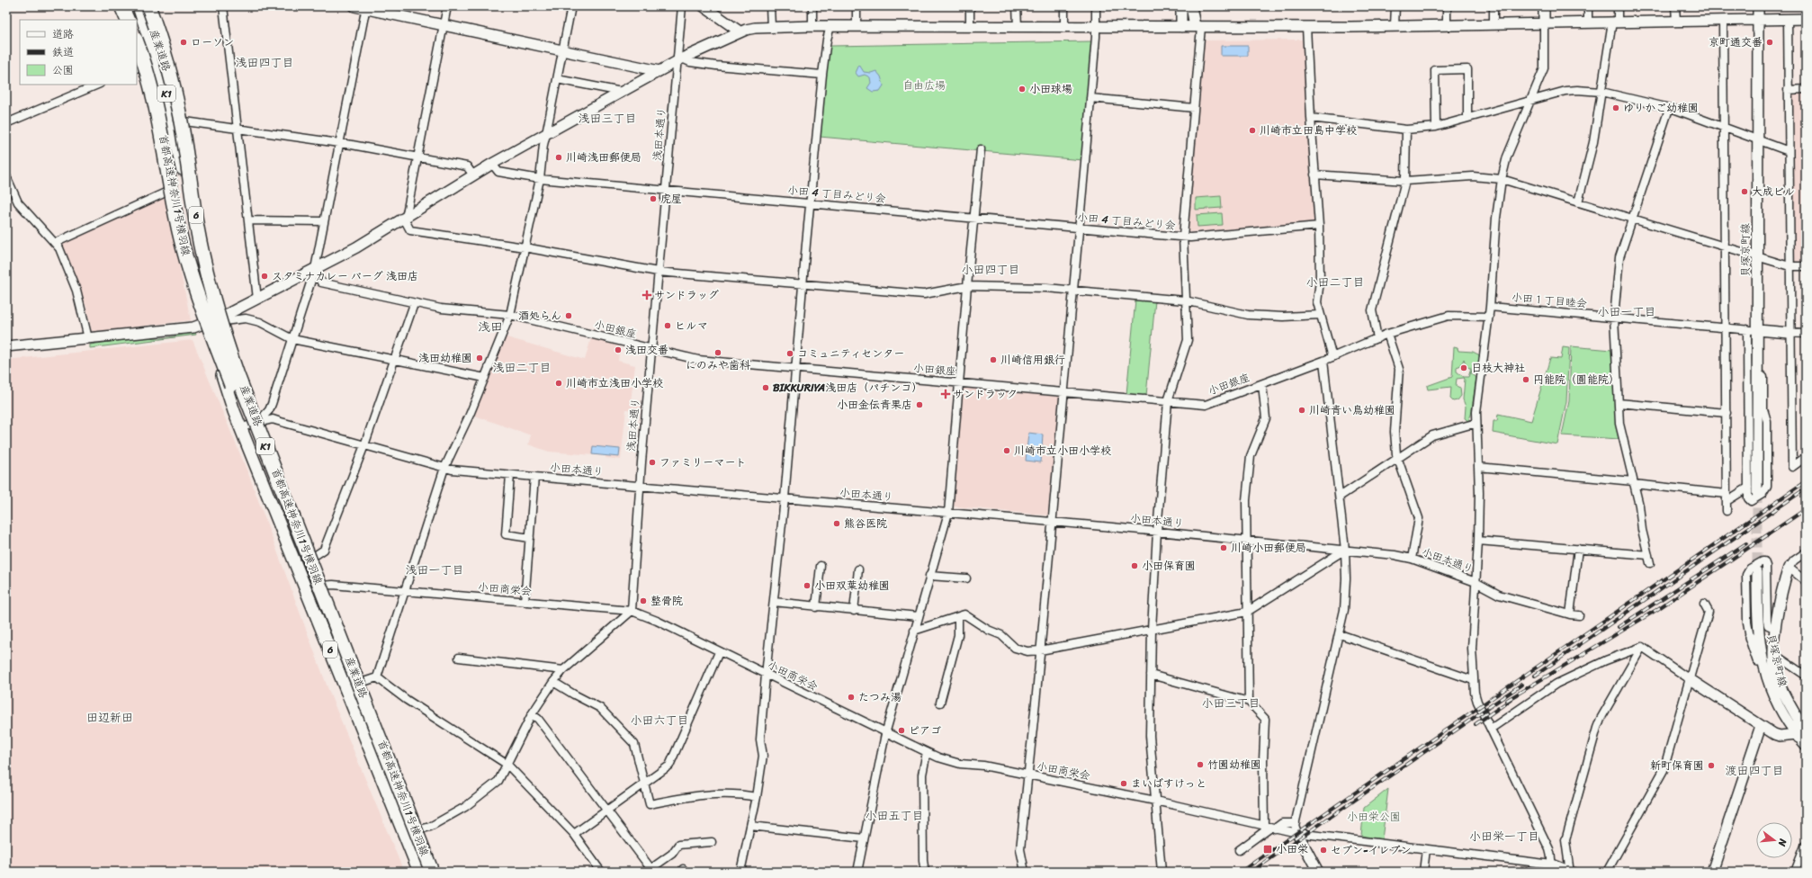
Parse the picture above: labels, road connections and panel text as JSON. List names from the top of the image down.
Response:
{
  "streets": {
    "highway": ["K1", "首都高速神奈川1号横羽線"],
    "main road": ["産業道路", "6"],
    "street": [
      "浅田本通り",
      "小田 4 丁目みどり会",
      "貝塚京町線",
      "小田１丁目睦会",
      "小田銀座",
      "小田本通り",
      "小田商栄会"
    ]
  },
  "crossings": [
    ["産業道路", "K1"],
    ["産業道路", "首都高速神奈川1号横羽線"],
    ["産業道路", "小田本通り"],
    ["産業道路", "小田商栄会"],
    ["浅田本通り", "小田 4 丁目みどり会"],
    ["浅田本通り", "小田銀座"],
    ["浅田本通り", "小田本通り"],
    ["浅田本通り", "小田商栄会"],
    ["貝塚京町線", "小田１丁目睦会"]
  ],
  "districts": [
    "浅田四丁目",
    "浅田三丁目",
    "小田四丁目",
    "小田二丁目",
    "小田一丁目",
    "浅田",
    "浅田二丁目",
    "浅田一丁目",
    "小田三丁目",
    "田辺新田",
    "小田六丁目",
    "渡田四丁目",
    "小田五丁目",
    "小田栄一丁目"
  ],
  "parks": ["自由広場", "小田栄公園"],
  "places": {
    "other": [
      "ローソン",
      "京町通交番",
      "小田球場",
      "ゆりかご幼稚園",
      "川崎市立田島中学校",
      "川崎浅田郵便局",
      "大成ビル",
      "虎屋",
      "スタミナカレー バーグ 浅田店",
      "酒処らん",
      "ヒルマ",
      "浅田交番",
      "にのみや歯科",
      "コミュニティセンター",
      "浅田幼稚園",
      "川崎信用銀行",
      "日枝大神社",
      "円能院（圓能院）",
      "川崎市立浅田小学校",
      "BIKKURIYA浅田店（パチンコ）",
      "小田金伝青果店",
      "川崎青い鳥幼稚園",
      "川崎市立小田小学校",
      "ファミリーマート",
      "熊谷医院",
      "川崎小田郵便局",
      "小田保育園",
      "小田双葉幼稚園",
      "整骨院",
      "たつみ湯",
      "ピアゴ",
      "竹園幼稚園",
      "新町保育園",
      "まいばすけっと",
      "セブン-イレブン"
    ],
    "health": ["サンドラッグ", "サンドラック"],
    "transit": ["小田栄"]
  },
  "legend": ["道路", "鉄道", "公園"],
  "north": "right"
}
